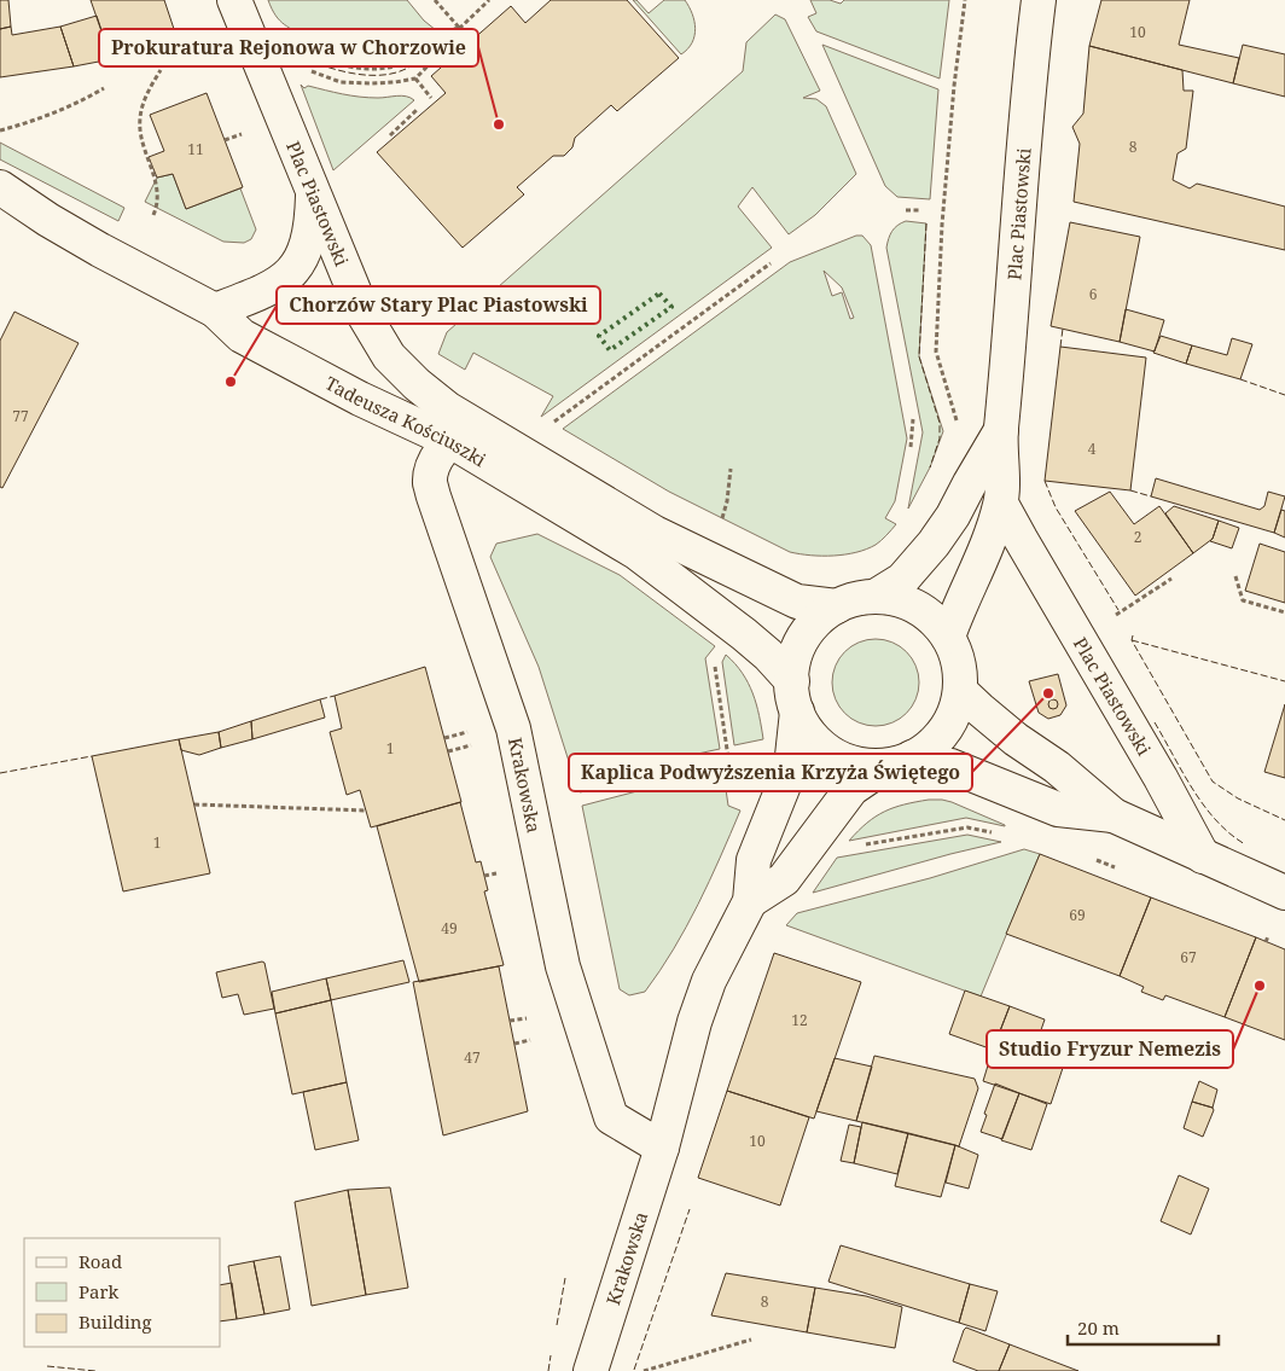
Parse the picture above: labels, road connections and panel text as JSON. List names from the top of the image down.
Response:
{
  "streets": {
    "street": ["Plac Piastowski", "Tadeusza Kościuszki", "Krakowska"]
  },
  "crossings": [
    ["Plac Piastowski", "Tadeusza Kościuszki"],
    ["Plac Piastowski", "Krakowska"],
    ["Tadeusza Kościuszki", "Krakowska"]
  ],
  "places": [
    "Prokuratura Rejonowa w Chorzowie",
    "Chorzów Stary Plac Piastowski",
    "Kaplica Podwyższenia Krzyża Świętego",
    "Studio Fryzur Nemezis"
  ],
  "house_numbers": [
    "10",
    "8",
    "11",
    "6",
    "77",
    "4",
    "2",
    "1",
    "1",
    "69",
    "49",
    "67",
    "12",
    "47",
    "10",
    "8"
  ],
  "legend": ["Road", "Park", "Building"],
  "scale_bar": "20 m"
}
